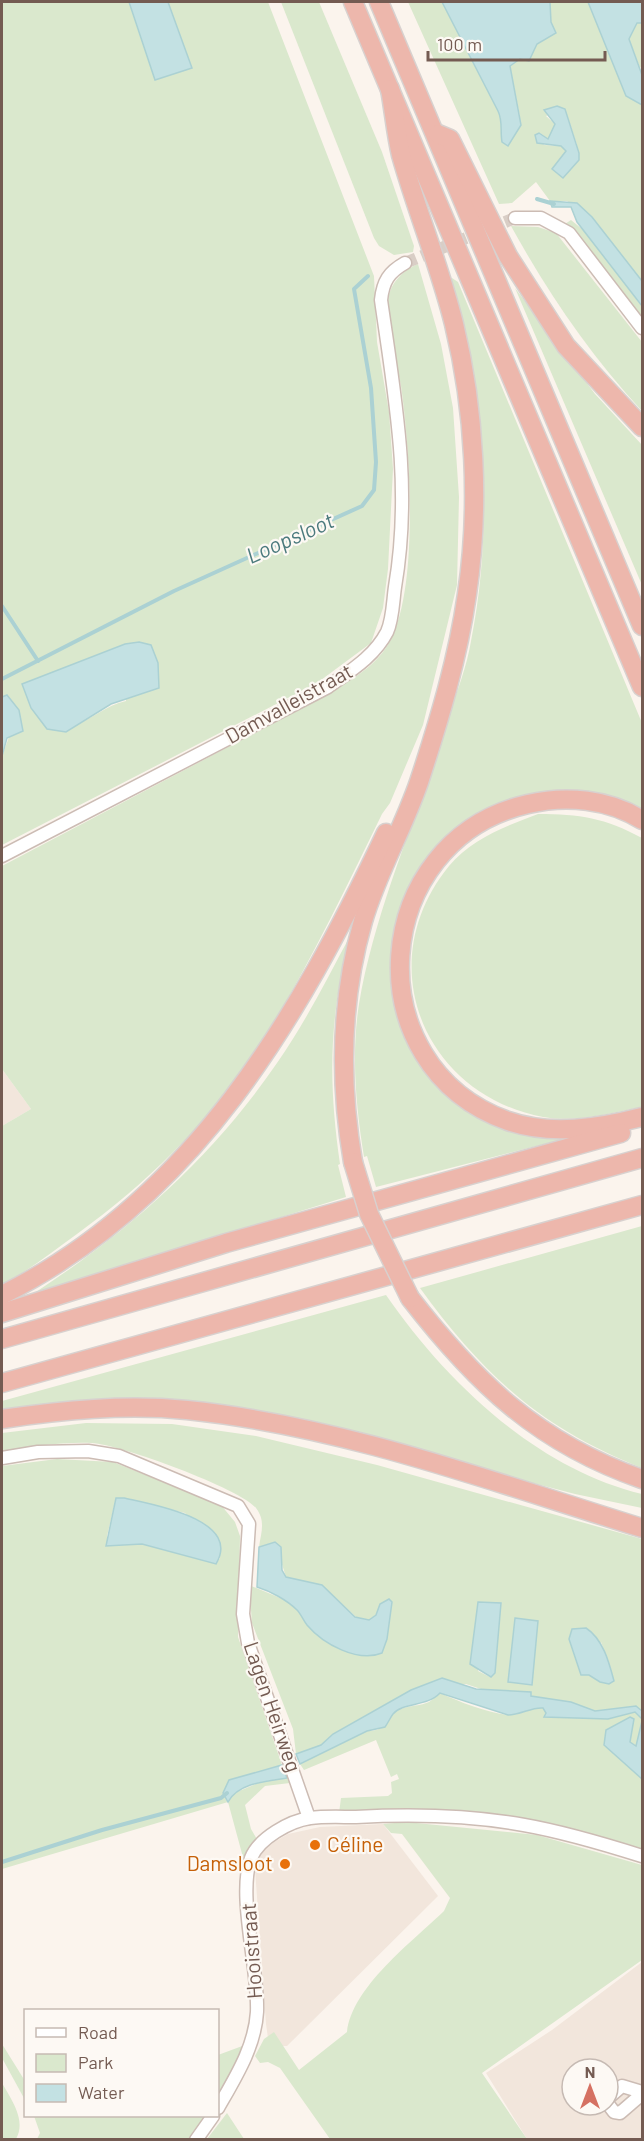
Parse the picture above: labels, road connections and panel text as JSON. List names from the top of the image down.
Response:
{
  "streets": {
    "street": ["Damvalleistraat", "Lagen Heirweg", "Hooistraat"]
  },
  "crossings": [
    ["Lagen Heirweg", "Hooistraat"]
  ],
  "water": ["Loopsloot"],
  "places": ["Céline", "Damsloot"],
  "legend": ["Road", "Park", "Water"],
  "scale_bar": "100 m",
  "north": "top"
}
